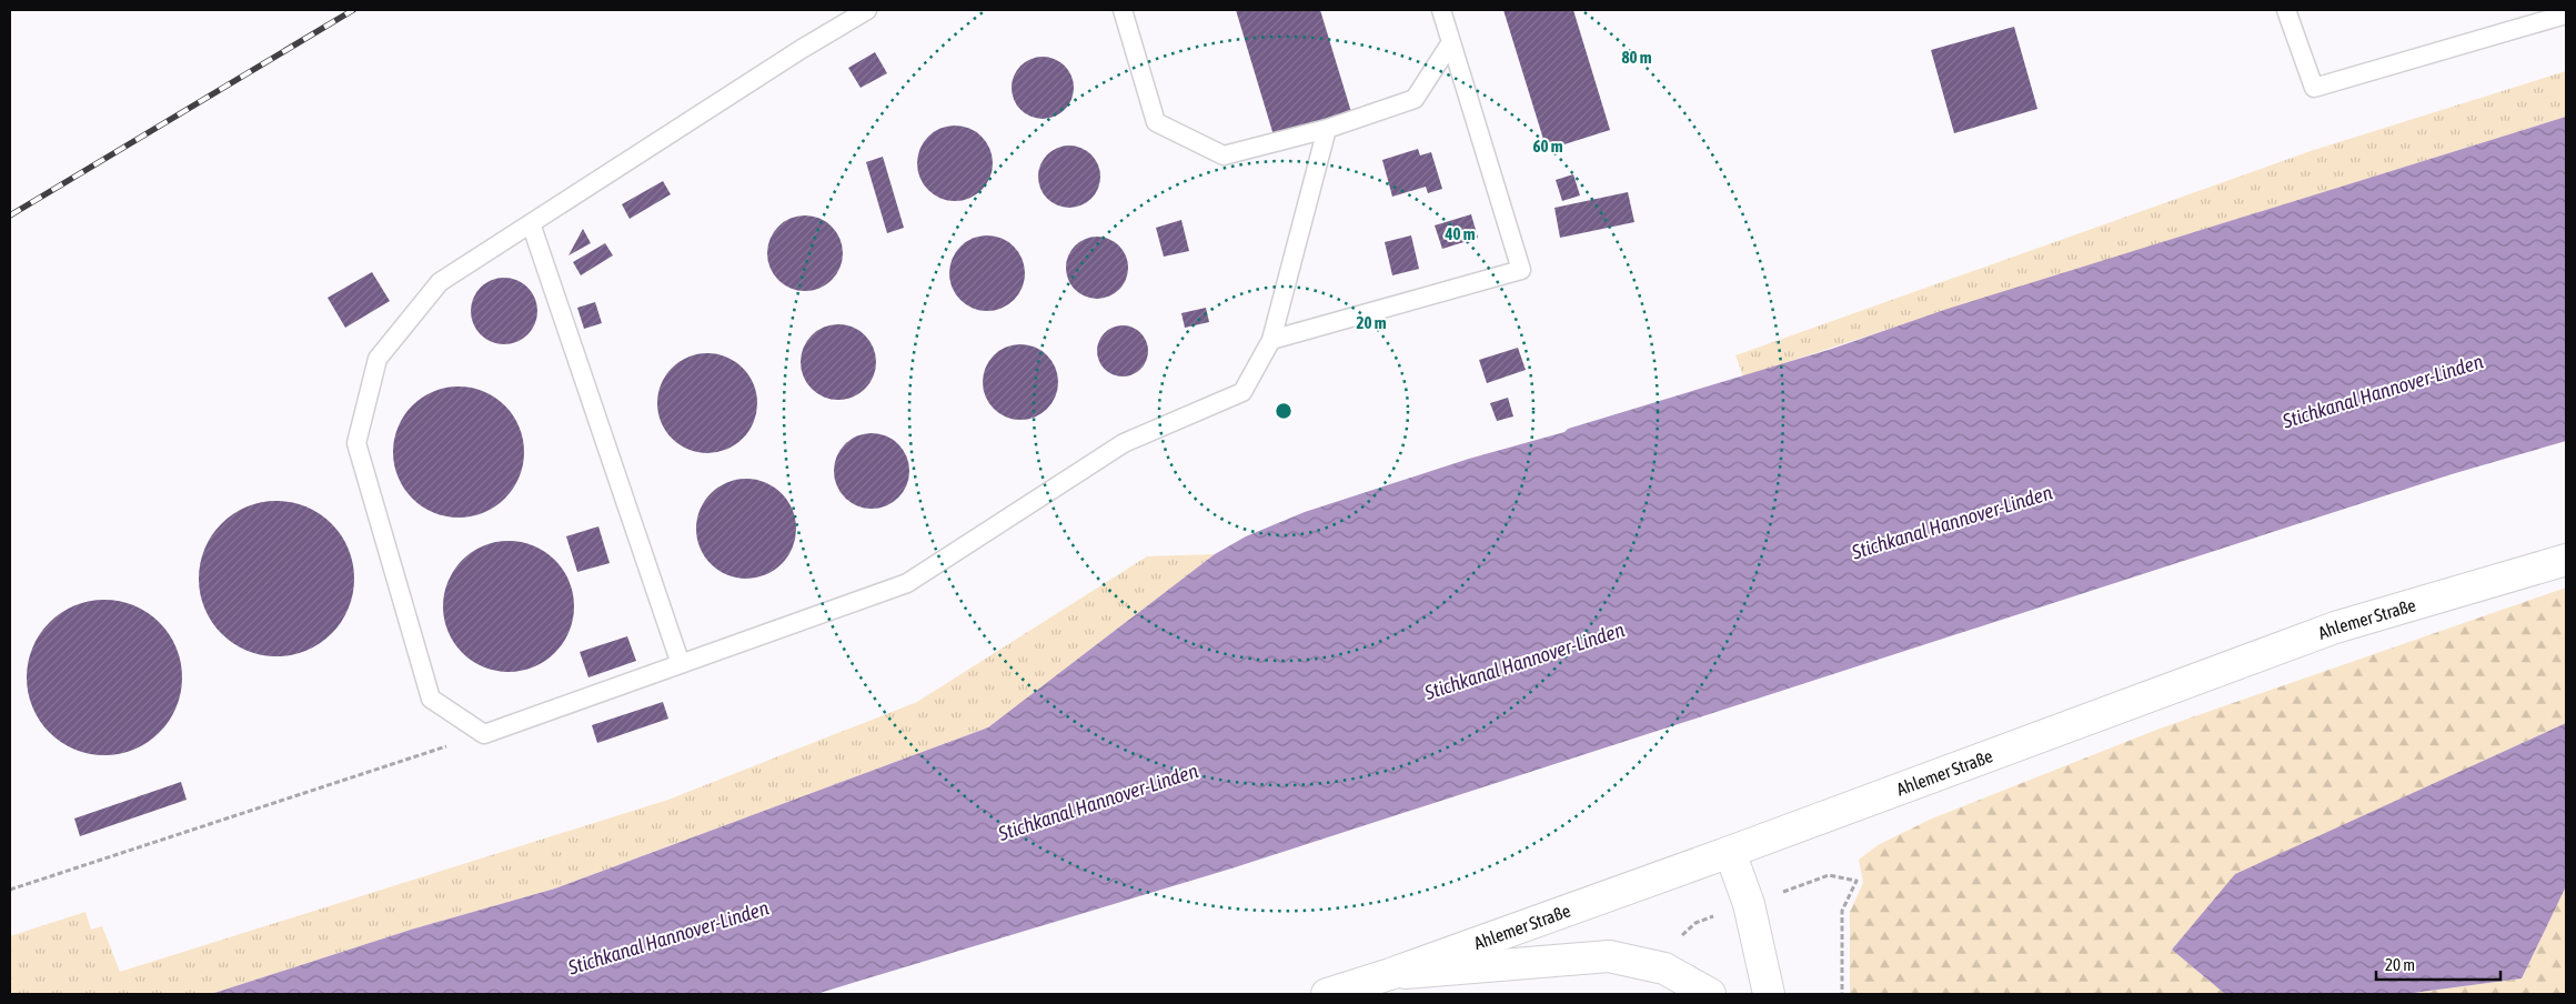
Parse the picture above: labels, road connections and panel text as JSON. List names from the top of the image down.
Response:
{
  "streets": {
    "main road": ["Ahlemer Straße"]
  },
  "water": ["Stichkanal Hannover-Linden"],
  "scale_bar": "20 m",
  "rings": [
    "80 m",
    "60 m",
    "40 m",
    "20 m"
  ]
}
